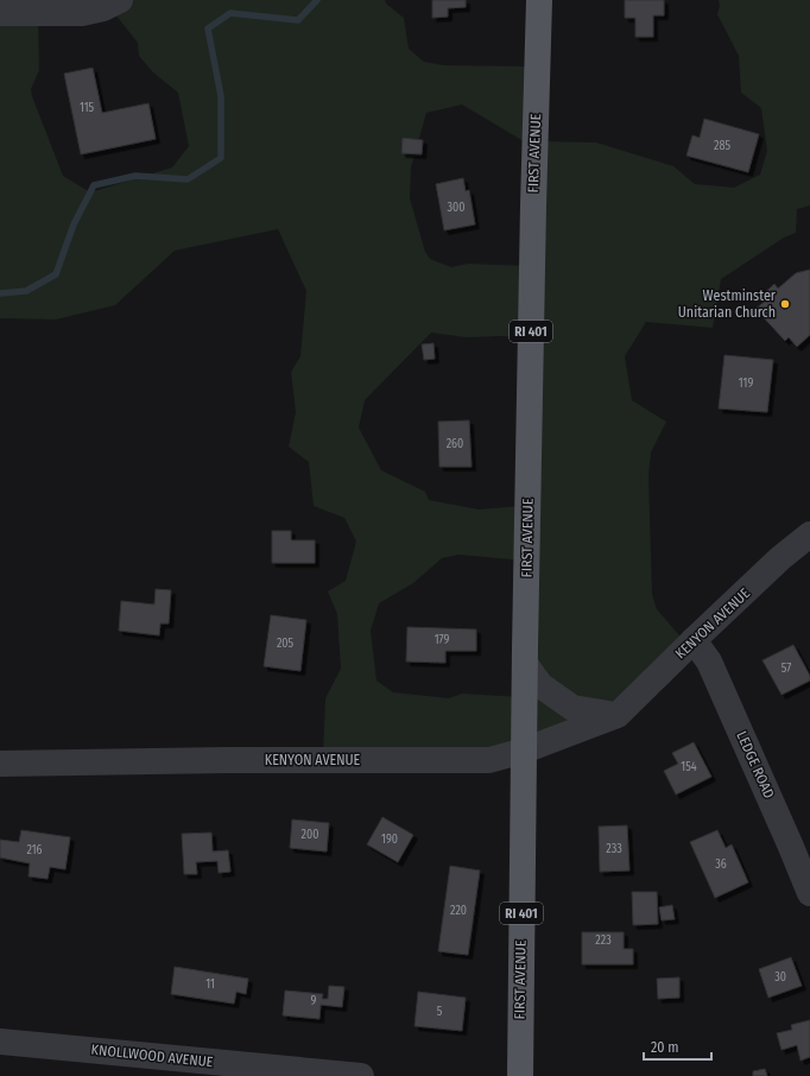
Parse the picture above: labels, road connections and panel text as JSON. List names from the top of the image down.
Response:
{
  "streets": {
    "main road": ["FIRST AVENUE", "RI 401"],
    "street": ["KENYON AVENUE", "LEDGE ROAD", "KNOLLWOOD AVENUE"]
  },
  "crossings": [
    ["FIRST AVENUE", "KENYON AVENUE"],
    ["KENYON AVENUE", "LEDGE ROAD"]
  ],
  "places": ["Westminster Unitarian Church"],
  "house_numbers": [
    "115",
    "285",
    "300",
    "119",
    "260",
    "179",
    "205",
    "57",
    "154",
    "200",
    "190",
    "233",
    "216",
    "36",
    "220",
    "223",
    "30",
    "11",
    "9",
    "5"
  ],
  "scale_bar": "20 m"
}
